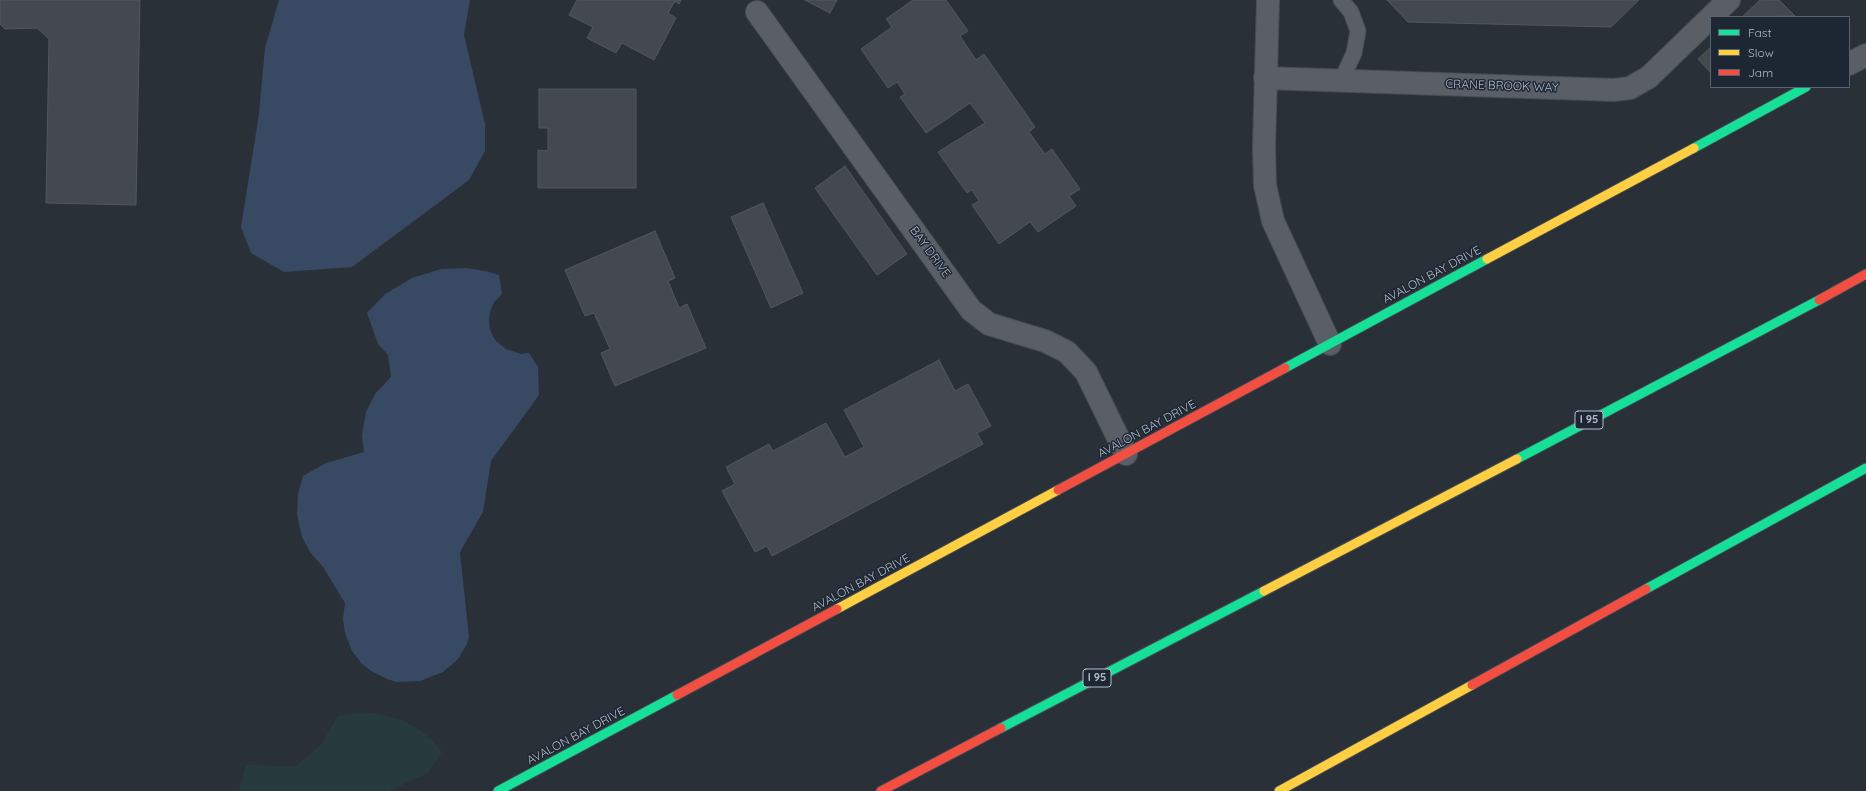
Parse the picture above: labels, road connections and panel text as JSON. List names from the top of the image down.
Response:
{
  "streets": {
    "main road": ["AVALON BAY DRIVE", "I 95"],
    "street": ["CRANE BROOK WAY", "BAY DRIVE"]
  },
  "crossings": [
    ["BAY DRIVE", "AVALON BAY DRIVE"]
  ],
  "legend": ["Fast", "Slow", "Jam"]
}
